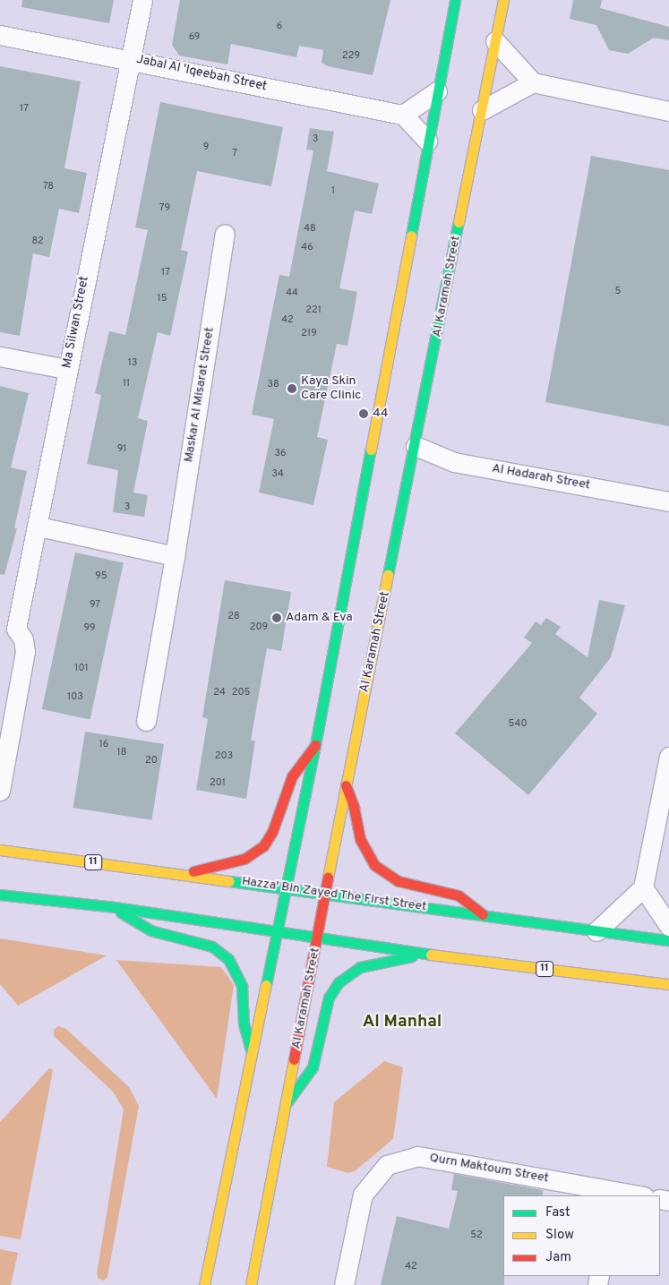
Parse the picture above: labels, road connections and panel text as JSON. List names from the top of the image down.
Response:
{
  "streets": {
    "main road": ["Al Karamah Street", "11", "Hazza' Bin Zayed The First Street"],
    "street": [
      "Jabal Al 'Iqeebah Street",
      "Ma Silwan Street",
      "Maskar Al Misarat Street",
      "Al Hadarah Street",
      "Qurn Maktoum Street"
    ]
  },
  "crossings": [
    ["Jabal Al 'Iqeebah Street", "Ma Silwan Street"],
    ["Al Karamah Street", "Al Hadarah Street"],
    ["Al Karamah Street", "11"],
    ["Al Karamah Street", "Hazza' Bin Zayed The First Street"]
  ],
  "districts": ["Al Manhal"],
  "places": ["Kaya Skin Care Clinic", "44", "Adam & Eva"],
  "house_numbers": [
    "6",
    "69",
    "229",
    "17",
    "3",
    "9",
    "7",
    "78",
    "1",
    "79",
    "48",
    "82",
    "46",
    "17",
    "5",
    "44",
    "15",
    "221",
    "42",
    "219",
    "13",
    "11",
    "38",
    "91",
    "36",
    "34",
    "3",
    "95",
    "97",
    "28",
    "209",
    "99",
    "101",
    "24",
    "205",
    "103",
    "540",
    "16",
    "18",
    "203",
    "20",
    "201",
    "52",
    "42"
  ],
  "legend": ["Fast", "Slow", "Jam"]
}
